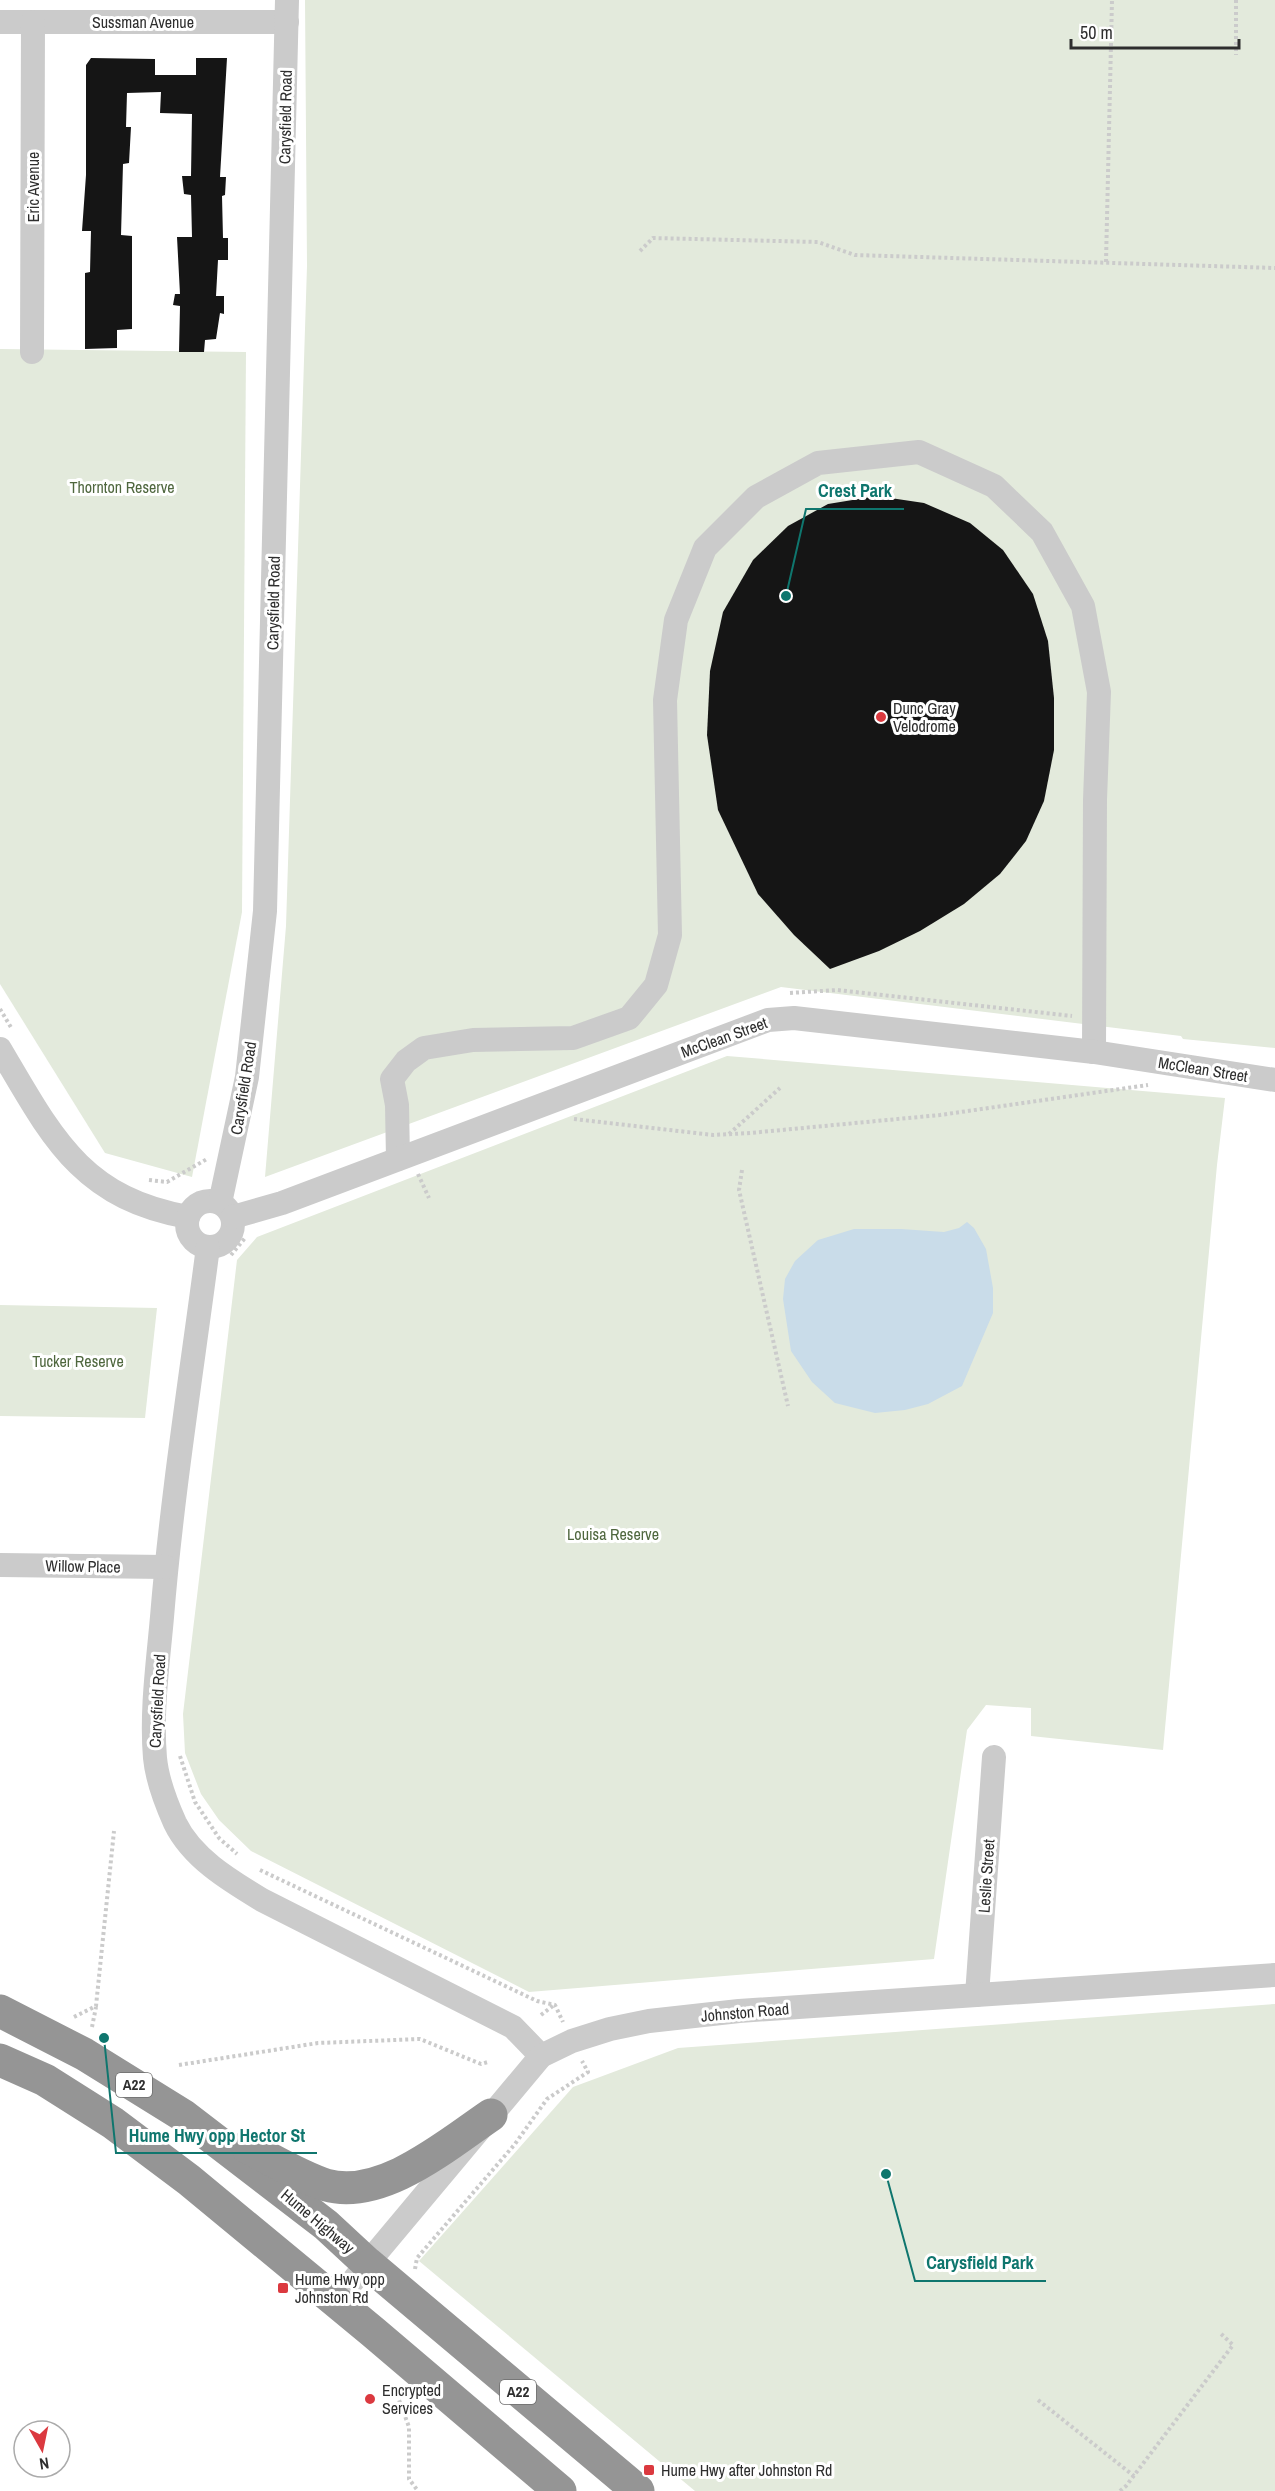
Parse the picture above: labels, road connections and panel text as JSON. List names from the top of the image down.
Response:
{
  "streets": {
    "highway": ["A22", "Hume Highway"],
    "street": [
      "Sussman Avenue",
      "Carysfield Road",
      "Eric Avenue",
      "McClean Street",
      "Willow Place",
      "Leslie Street",
      "Johnston Road"
    ]
  },
  "crossings": [
    ["Sussman Avenue", "Carysfield Road"],
    ["Sussman Avenue", "Eric Avenue"],
    ["Carysfield Road", "McClean Street"],
    ["Carysfield Road", "Willow Place"],
    ["Carysfield Road", "Johnston Road"],
    ["Leslie Street", "Johnston Road"],
    ["Johnston Road", "A22"],
    ["Johnston Road", "Hume Highway"]
  ],
  "parks": ["Thornton Reserve", "Tucker Reserve", "Louisa Reserve"],
  "places": {
    "other": [
      "Crest Park",
      "Dunc Gray Velodrome",
      "Hume Hwy opp Hector St",
      "Carysfield Park",
      "Encrypted Services"
    ],
    "transit": ["Hume Hwy opp Johnston Rd", "Hume Hwy after Johnston Rd"]
  },
  "scale_bar": "50 m",
  "north": "bottom"
}
